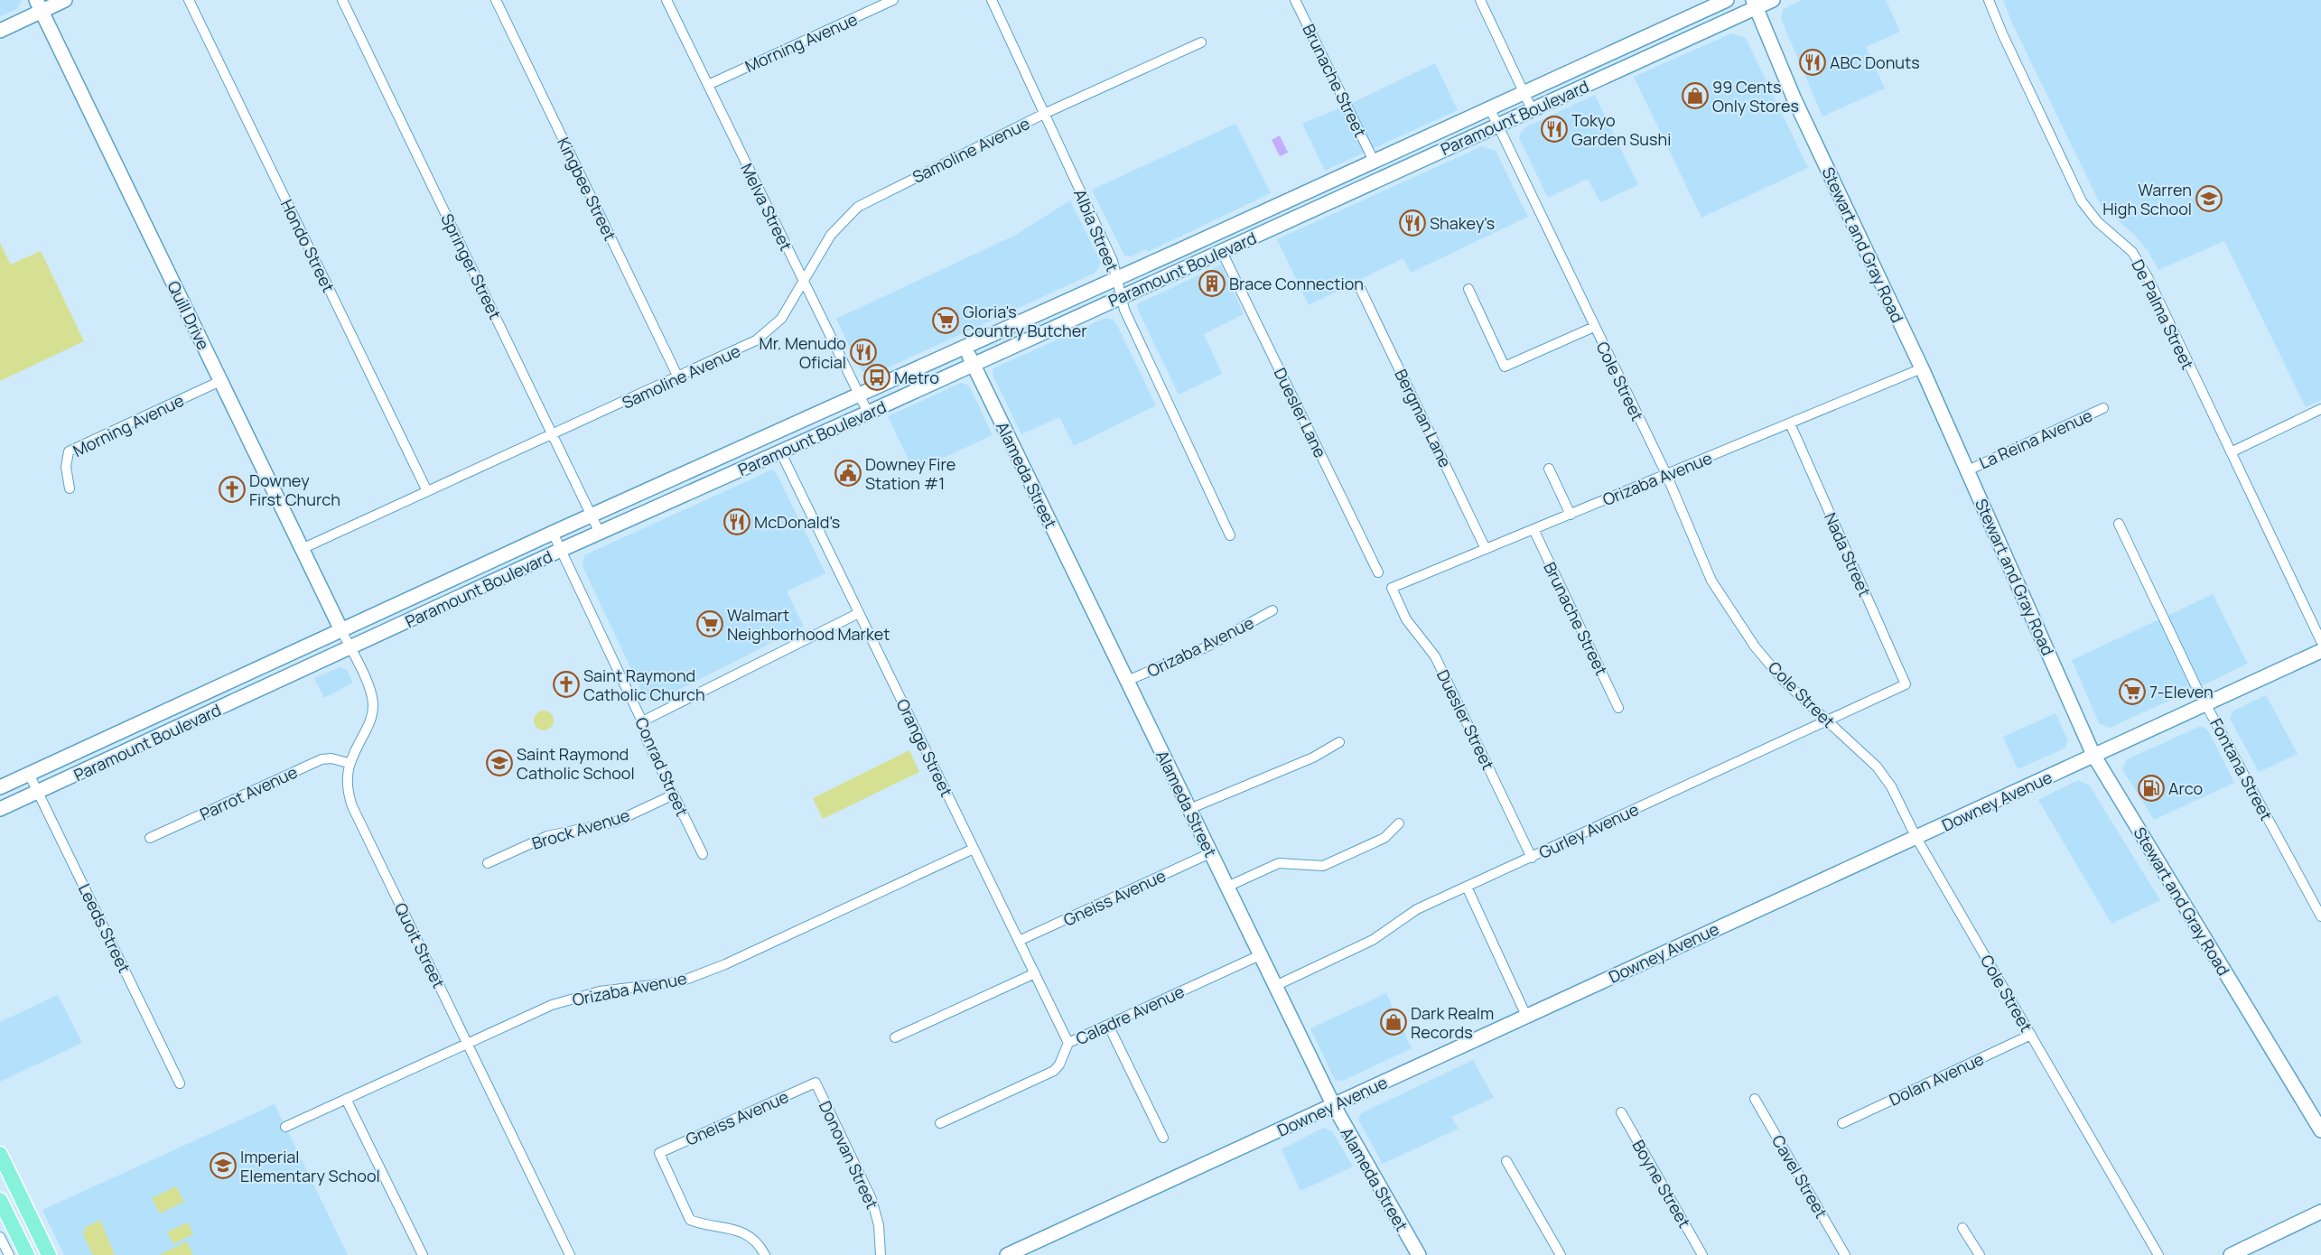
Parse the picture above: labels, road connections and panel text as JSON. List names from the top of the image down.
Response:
{
  "streets": {
    "main road": [
      "Paramount Boulevard",
      "Stewart and Gray Road",
      "Quill Drive",
      "Alameda Street",
      "Downey Avenue"
    ],
    "street": [
      "Morning Avenue",
      "Brunache Street",
      "Samoline Avenue",
      "Kingbee Street",
      "Melva Street",
      "Albia Street",
      "Hondo Street",
      "Springer Street",
      "De Palma Street",
      "Cole Street",
      "Duesler Lane",
      "Bergman Lane",
      "La Reina Avenue",
      "Orizaba Avenue",
      "Nada Street",
      "Duesler Street",
      "Orange Street",
      "Conrad Street",
      "Fontana Street",
      "Parrot Avenue",
      "Brock Avenue",
      "Gurley Avenue",
      "Gneiss Avenue",
      "Leeds Street",
      "Quoit Street",
      "Caladre Avenue",
      "Dolan Avenue",
      "Donovan Street",
      "Cavel Street",
      "Boyne Street"
    ]
  },
  "crossings": [
    ["Morning Avenue", "Melva Street"],
    ["Morning Avenue", "Quill Drive"],
    ["Brunache Street", "Paramount Boulevard"],
    ["Brunache Street", "Orizaba Avenue"],
    ["Paramount Boulevard", "Melva Street"],
    ["Paramount Boulevard", "Albia Street"],
    ["Paramount Boulevard", "Stewart and Gray Road"],
    ["Paramount Boulevard", "Springer Street"],
    ["Paramount Boulevard", "Quill Drive"],
    ["Paramount Boulevard", "Cole Street"],
    ["Paramount Boulevard", "Duesler Lane"],
    ["Paramount Boulevard", "Alameda Street"],
    ["Paramount Boulevard", "Orange Street"],
    ["Paramount Boulevard", "Conrad Street"],
    ["Paramount Boulevard", "Leeds Street"],
    ["Paramount Boulevard", "Quoit Street"],
    ["Samoline Avenue", "Kingbee Street"],
    ["Samoline Avenue", "Melva Street"],
    ["Samoline Avenue", "Albia Street"],
    ["Samoline Avenue", "Hondo Street"],
    ["Samoline Avenue", "Springer Street"],
    ["Samoline Avenue", "Quill Drive"],
    ["Stewart and Gray Road", "La Reina Avenue"],
    ["Stewart and Gray Road", "Orizaba Avenue"],
    ["Stewart and Gray Road", "Downey Avenue"],
    ["Quill Drive", "Quoit Street"],
    ["Cole Street", "Orizaba Avenue"],
    ["Cole Street", "Downey Avenue"],
    ["Cole Street", "Gurley Avenue"],
    ["Cole Street", "Dolan Avenue"],
    ["Bergman Lane", "Orizaba Avenue"],
    ["Alameda Street", "Orizaba Avenue"],
    ["Alameda Street", "Downey Avenue"],
    ["Alameda Street", "Gurley Avenue"],
    ["Alameda Street", "Gneiss Avenue"],
    ["Alameda Street", "Caladre Avenue"],
    ["Orizaba Avenue", "Nada Street"],
    ["Orizaba Avenue", "Duesler Street"],
    ["Orizaba Avenue", "Orange Street"],
    ["Orizaba Avenue", "Quoit Street"],
    ["Nada Street", "Gurley Avenue"],
    ["Duesler Street", "Gurley Avenue"],
    ["Orange Street", "Gneiss Avenue"],
    ["Orange Street", "Caladre Avenue"],
    ["Conrad Street", "Brock Avenue"],
    ["Fontana Street", "Downey Avenue"],
    ["Parrot Avenue", "Quoit Street"],
    ["Gneiss Avenue", "Donovan Street"]
  ],
  "places": {
    "restaurant": [
      "ABC Donuts",
      "Tokyo Garden Sushi",
      "Shakey's",
      "Mr. Menudo Oficial",
      "McDonald's"
    ],
    "shop": ["99 Cents Only Stores", "Dark Realm Records"],
    "school or university": ["Warren High School", "Saint Raymond Catholic School", "Imperial Elementary School"],
    "building": ["Brace Connection"],
    "supermarket": ["Gloria's Country Butcher", "Walmart Neighborhood Market", "7-Eleven"],
    "bus stop": ["Metro"],
    "public building": ["Downey Fire Station #1"],
    "church": ["Downey First Church", "Saint Raymond Catholic Church"],
    "fuel station": ["Arco"]
  }
}
